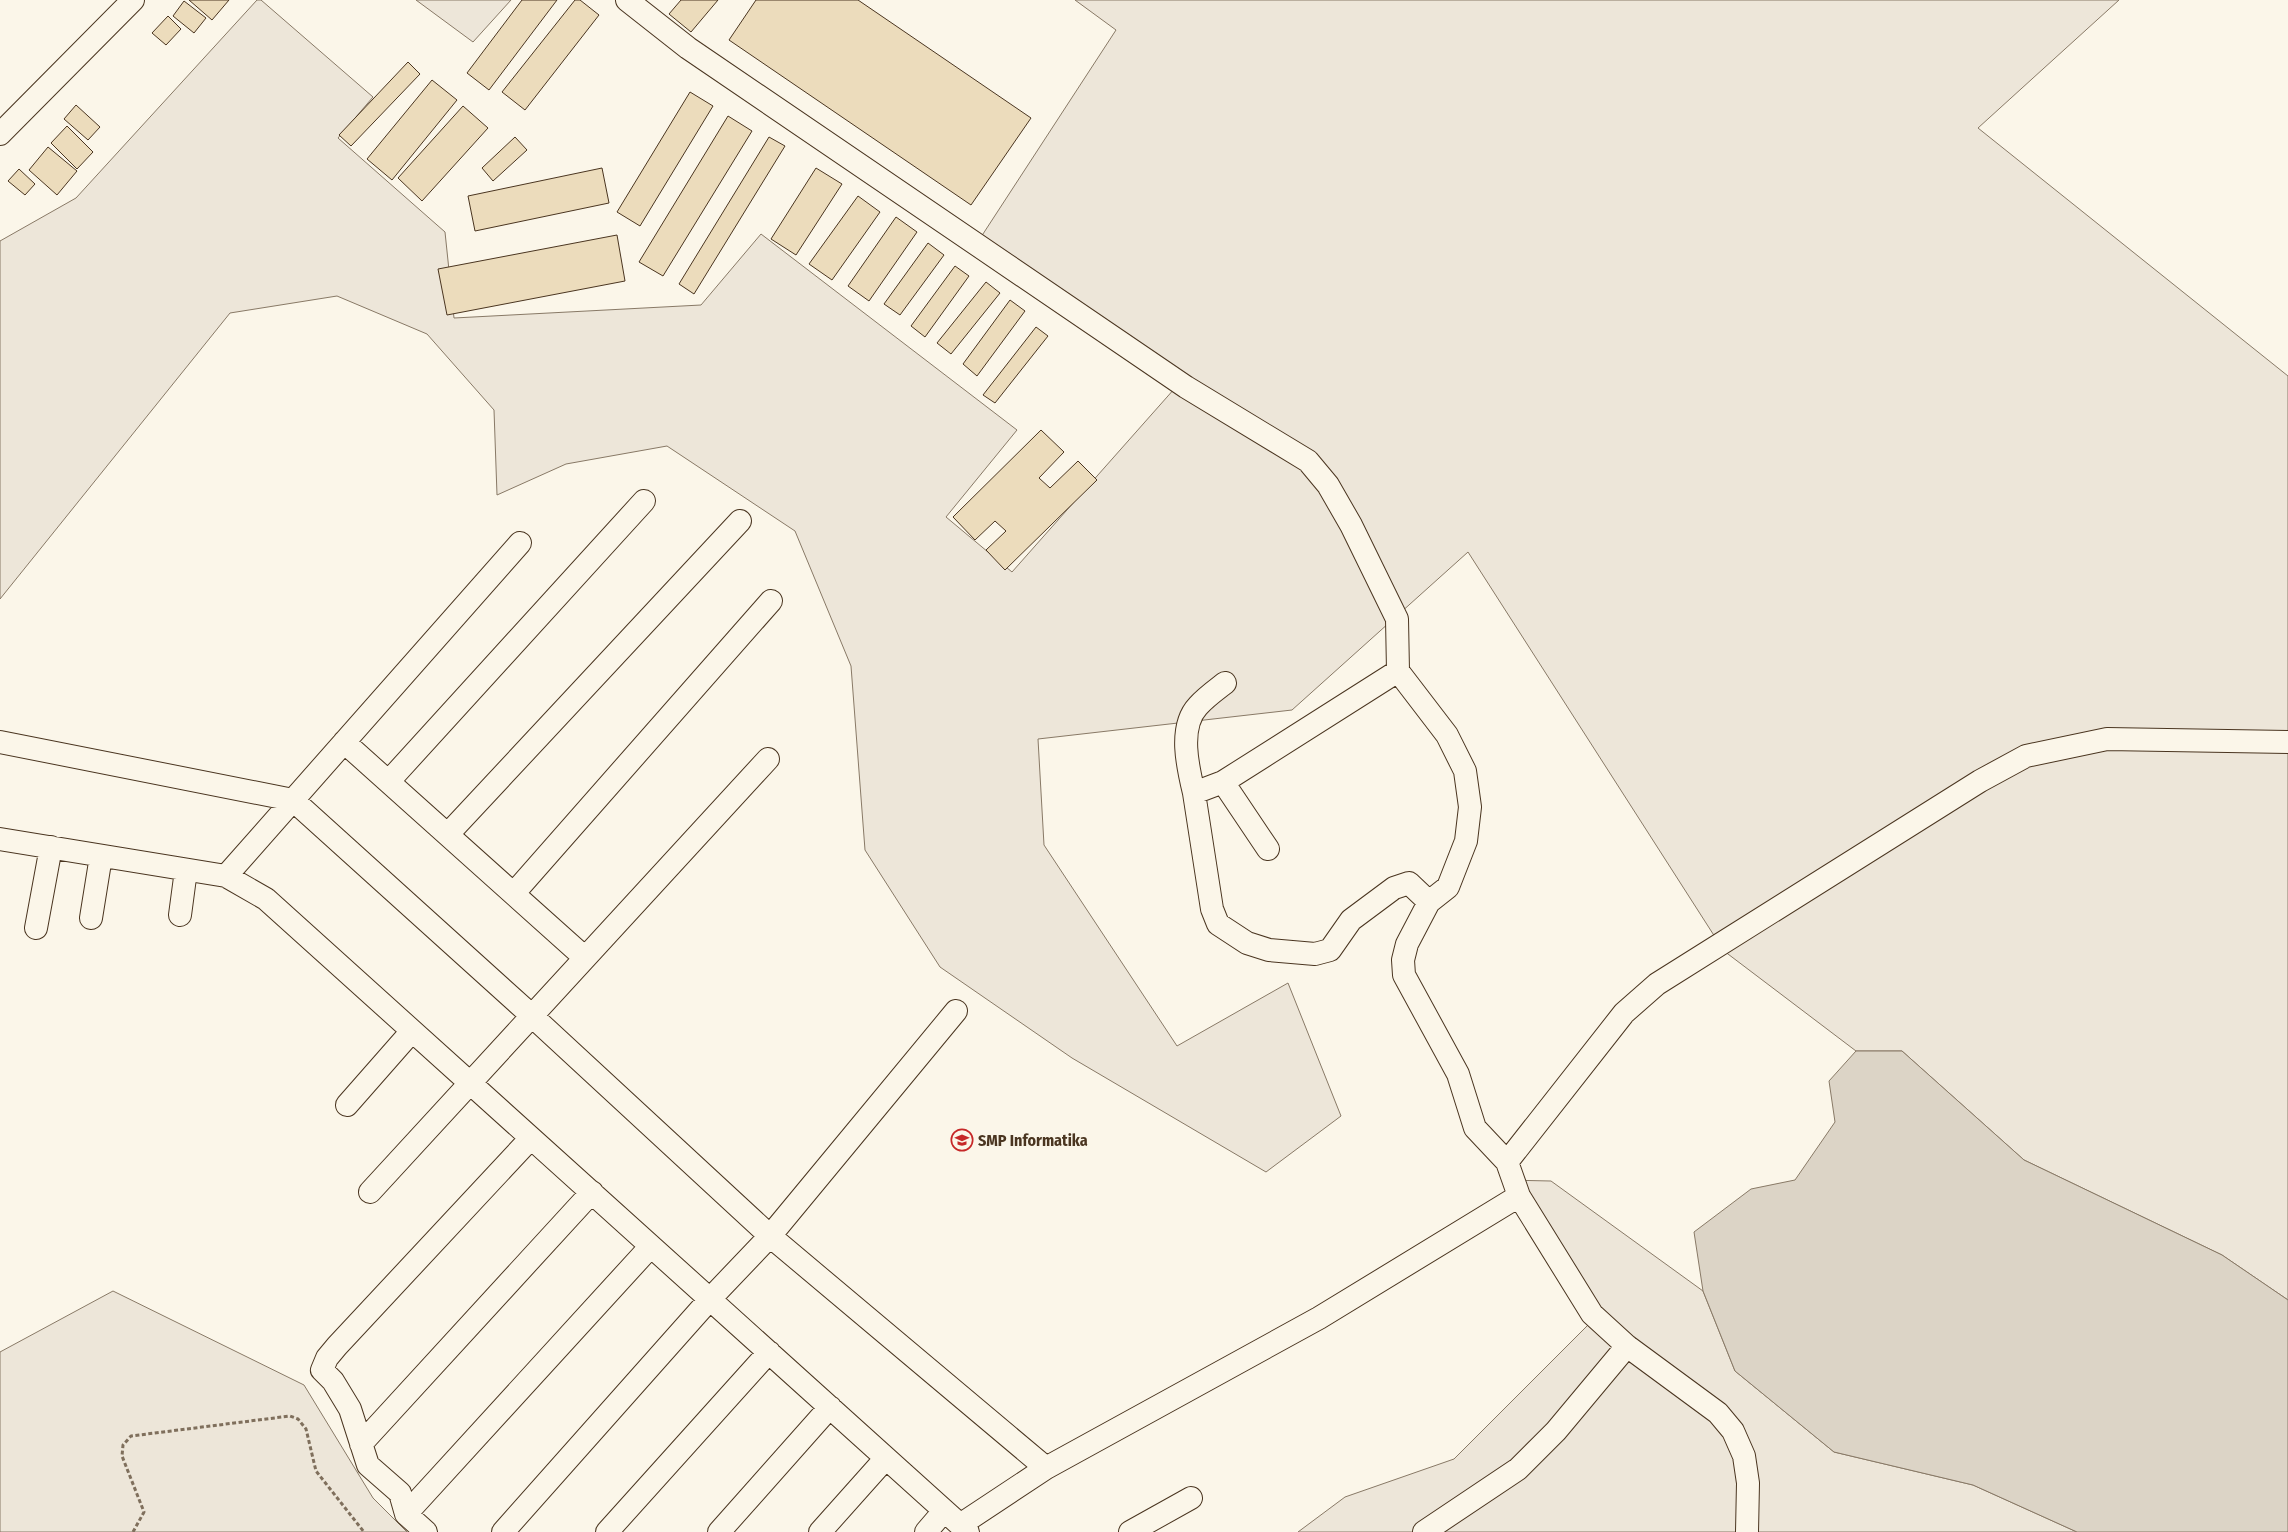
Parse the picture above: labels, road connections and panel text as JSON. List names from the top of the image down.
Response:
{
  "places": {
    "school or university": ["SMP Informatika"]
  }
}
